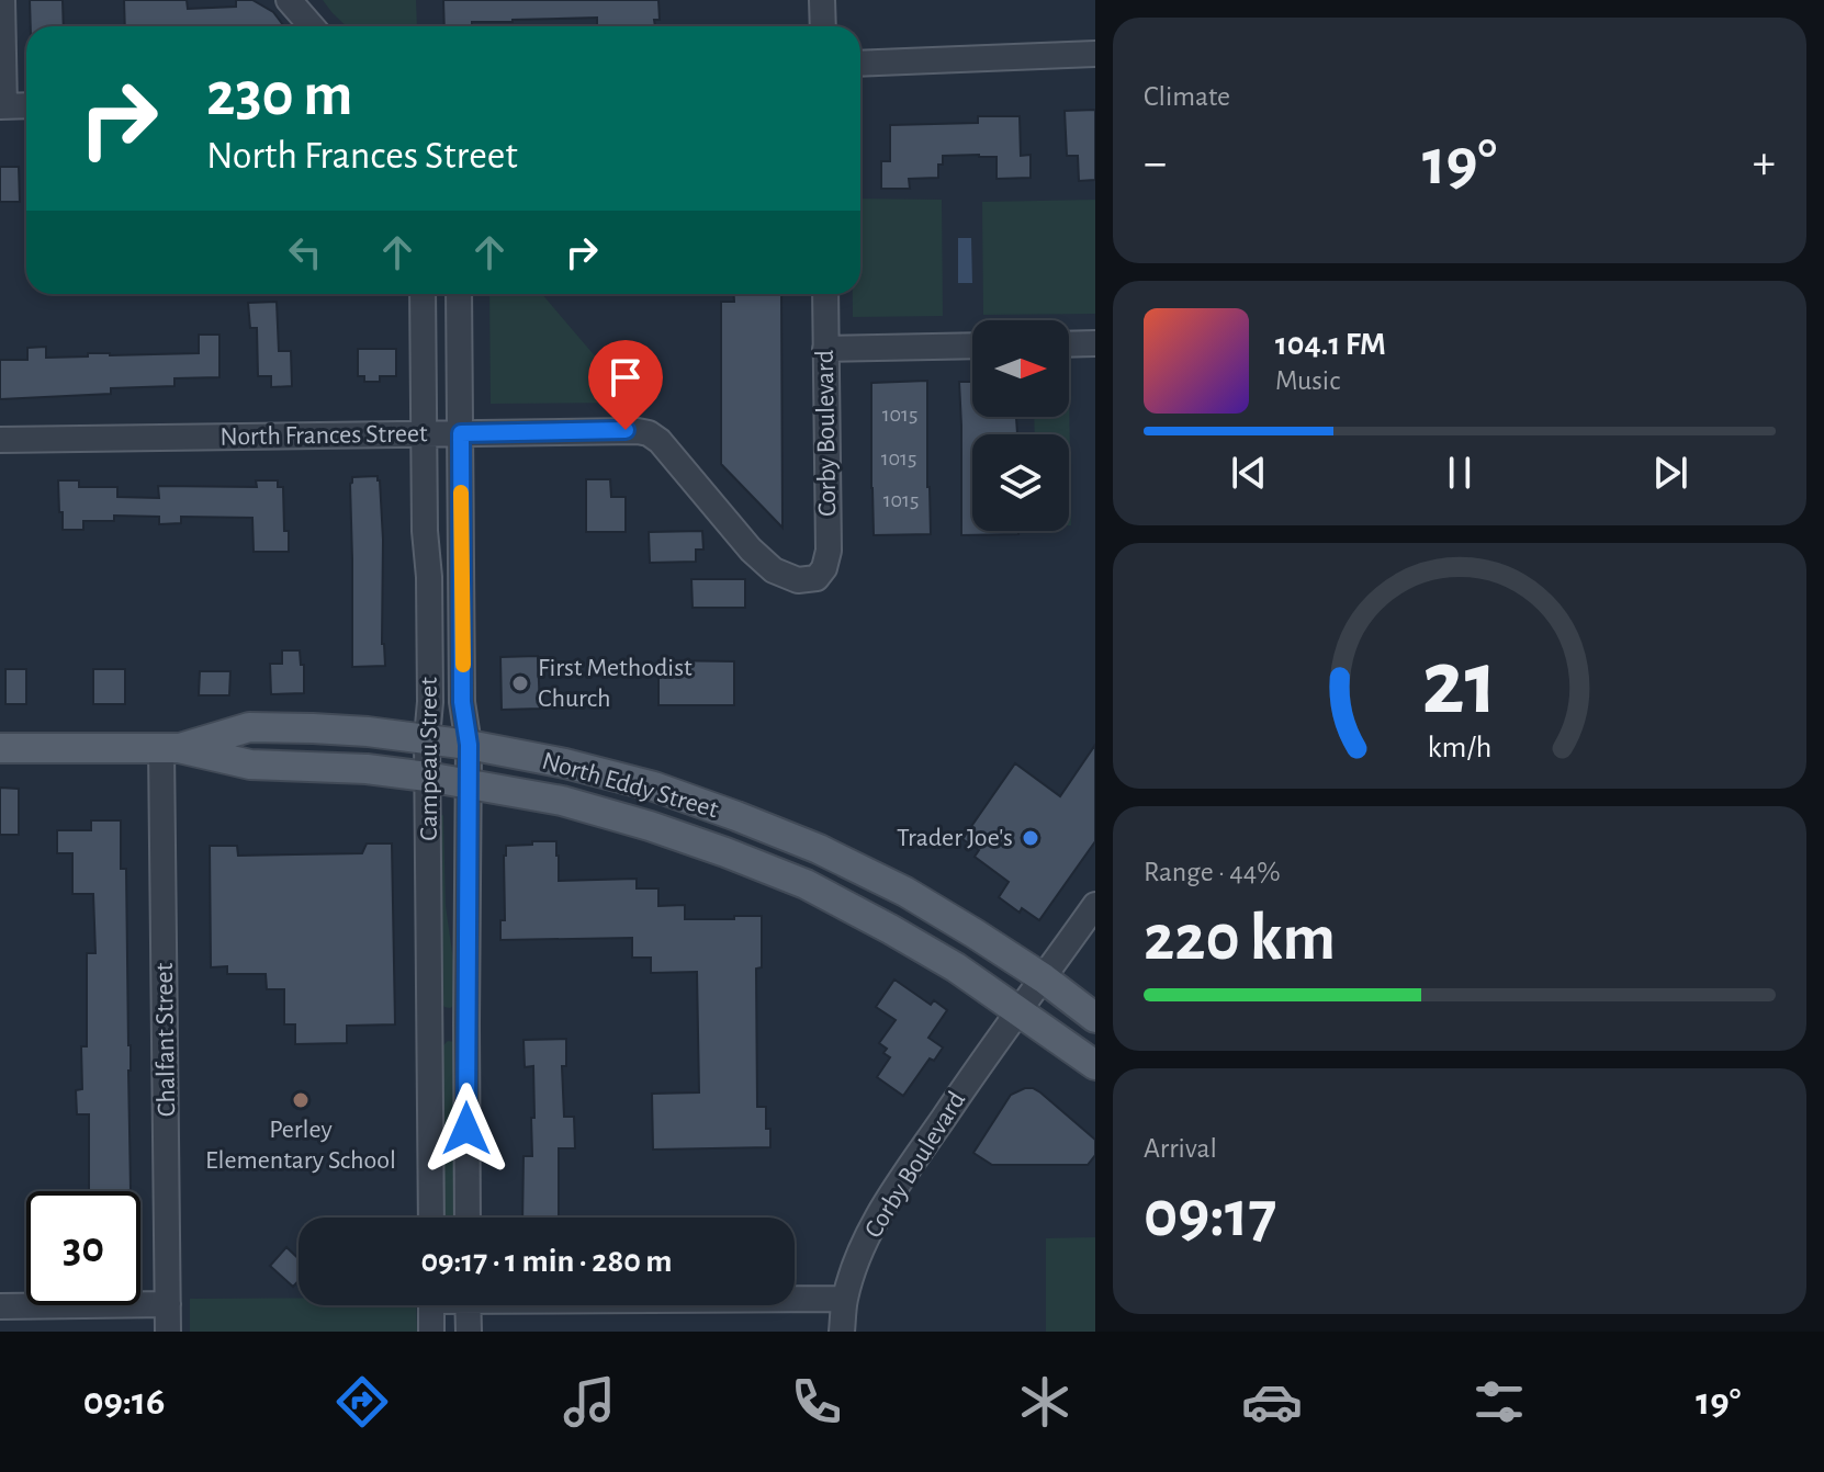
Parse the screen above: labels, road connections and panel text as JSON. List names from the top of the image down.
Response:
{
  "streets": {
    "main road": ["North Eddy Street"],
    "street": [
      "Corby Boulevard",
      "North Frances Street",
      "Campeau Street",
      "Chalfant Street"
    ]
  },
  "crossings": [
    ["Corby Boulevard", "North Frances Street"],
    ["Corby Boulevard", "North Eddy Street"],
    ["North Frances Street", "Campeau Street"],
    ["Campeau Street", "North Eddy Street"],
    ["North Eddy Street", "Chalfant Street"]
  ],
  "places": ["First Methodist Church", "Trader Joe's", "Perley Elementary School"],
  "house_numbers": ["1015", "1015", "1015"],
  "north": "right",
  "page": {
    "tile": [
      "Climate",
      ["Range · 44%", "220 km"],
      ["Arrival", "09:17"]
    ],
    "turn": ["230 m", "North Frances Street"],
    "heat": ["−", "19°", "+"],
    "song": ["104.1 FM", "Music"],
    "limit": "30",
    "trip": "09:17 · 1 min · 280 m",
    "tabs": ["09:16", "19°"],
    "gauge": ["21", "km/h"]
  }
}
